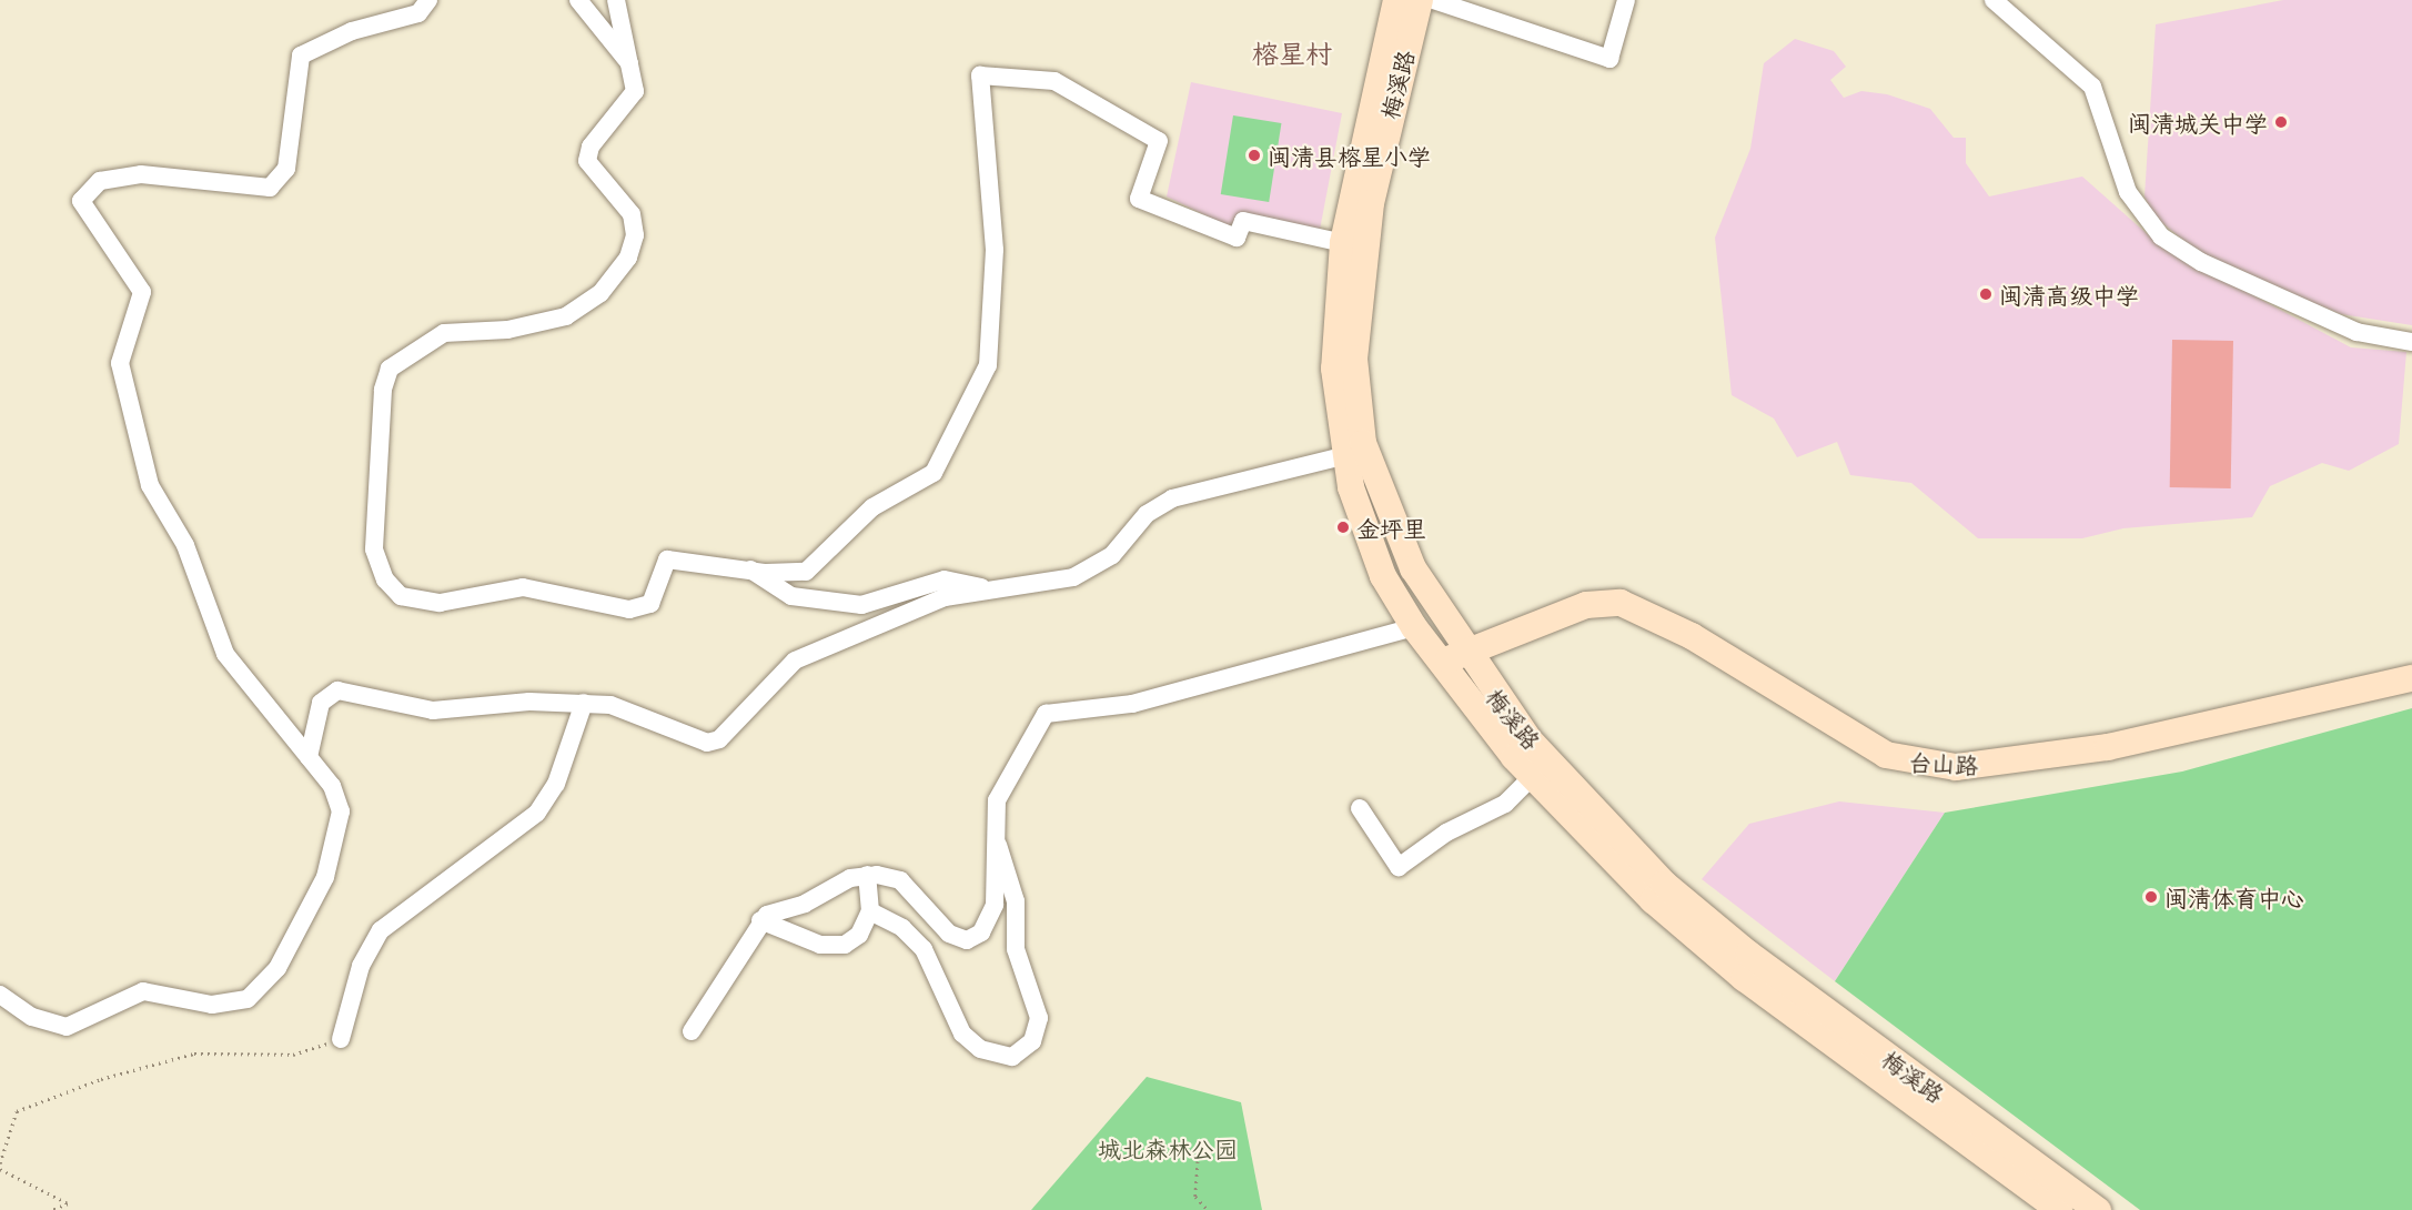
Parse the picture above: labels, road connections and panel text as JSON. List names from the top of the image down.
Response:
{
  "streets": {
    "main road": ["梅溪路", "台山路"]
  },
  "crossings": [
    ["梅溪路", "台山路"]
  ],
  "districts": ["榕星村"],
  "parks": ["城北森林公园"],
  "places": [
    "闽清城关中学",
    "闽清县榕星小学",
    "闽清高级中学",
    "金坪里",
    "闽清体育中心"
  ]
}
